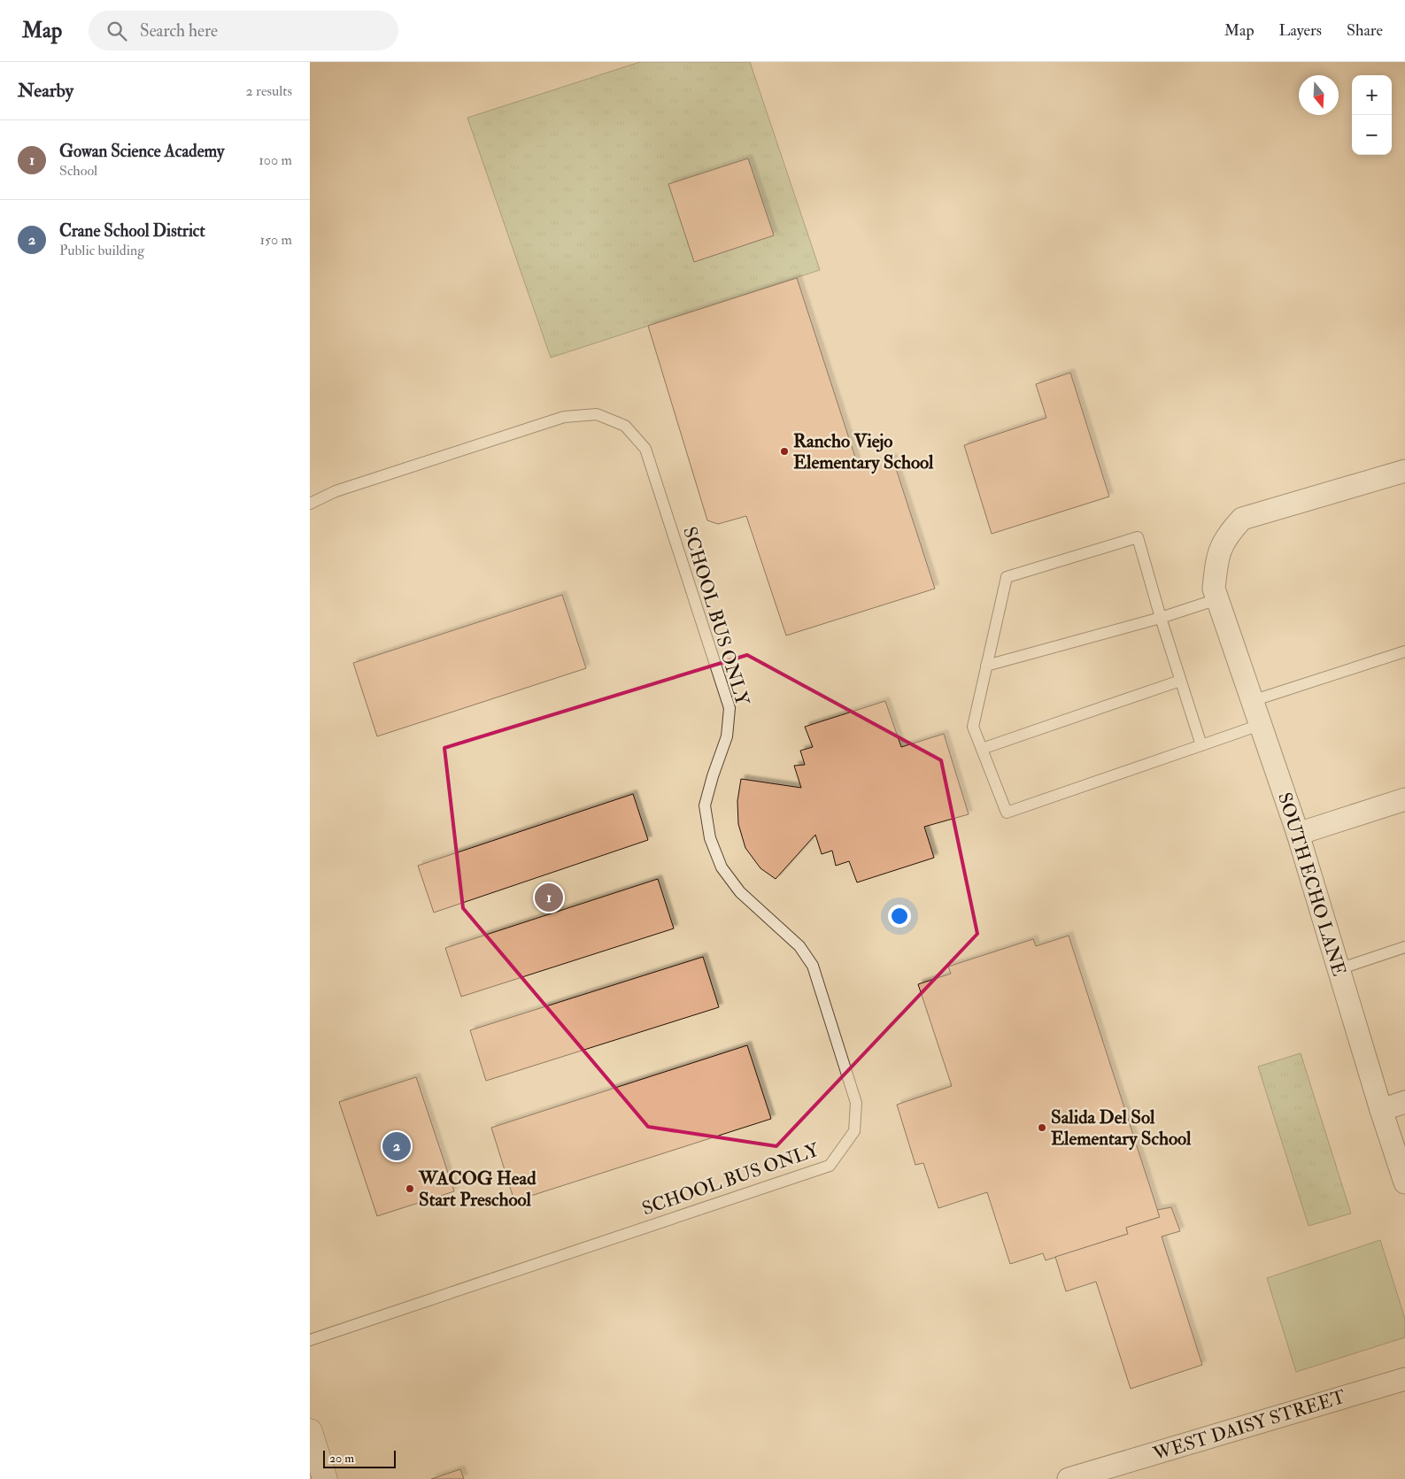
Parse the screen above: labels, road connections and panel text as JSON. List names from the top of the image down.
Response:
{
  "streets": {
    "street": ["SOUTH ECHO LANE", "WEST DAISY STREET"],
    "lane": ["SCHOOL BUS ONLY"]
  },
  "places": ["Rancho Viejo Elementary School", "Salida Del Sol Elementary School", "WACOG Head Start Preschool"],
  "scale_bar": "20 m",
  "north": "bottom",
  "page": {
    "header": "Map",
    "search": "Search here",
    "nav": ["Map", "Layers", "Share"],
    "heading": ["Nearby", "2 results"],
    "map_buttons": ["+", "−"],
    "list": [
      {
        "mark": "1",
        "name": "Gowan Science Academy",
        "note": "School",
        "value": "100 m"
      },
      {
        "mark": "2",
        "name": "Crane School District",
        "note": "Public building",
        "value": "150 m"
      }
    ],
    "pins": ["1", "2"],
    "scale": "20 m"
  }
}
